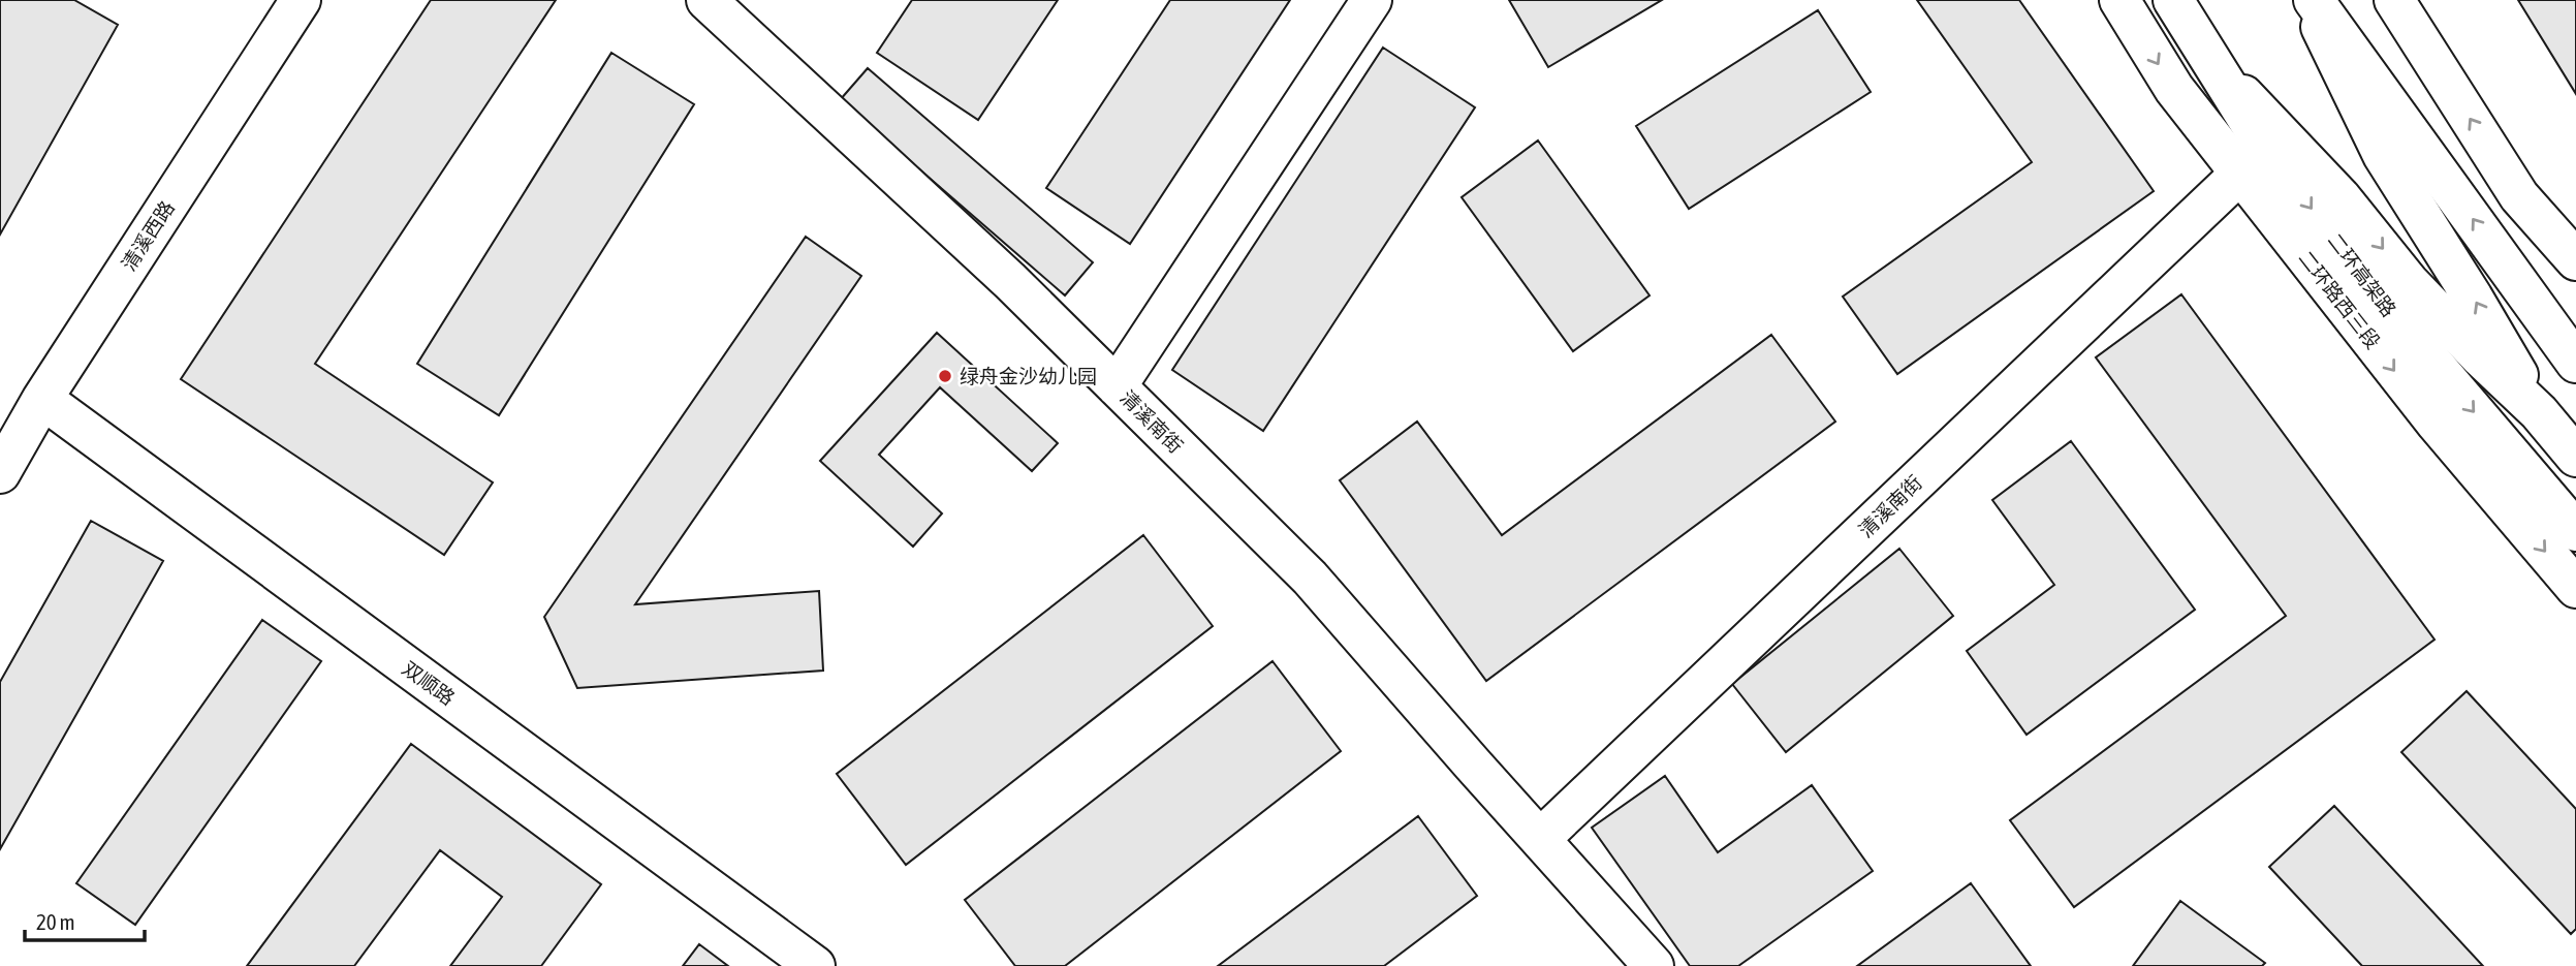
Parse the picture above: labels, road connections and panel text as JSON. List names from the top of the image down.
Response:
{
  "streets": {
    "main road": [
      "清溪西路",
      "二环高架路",
      "二环路西三段",
      "清溪南街",
      "双顺路"
    ]
  },
  "crossings": [
    ["清溪西路", "双顺路"],
    ["二环路西三段", "清溪南街"]
  ],
  "places": ["绿舟金沙幼儿园"],
  "scale_bar": "20 m"
}
